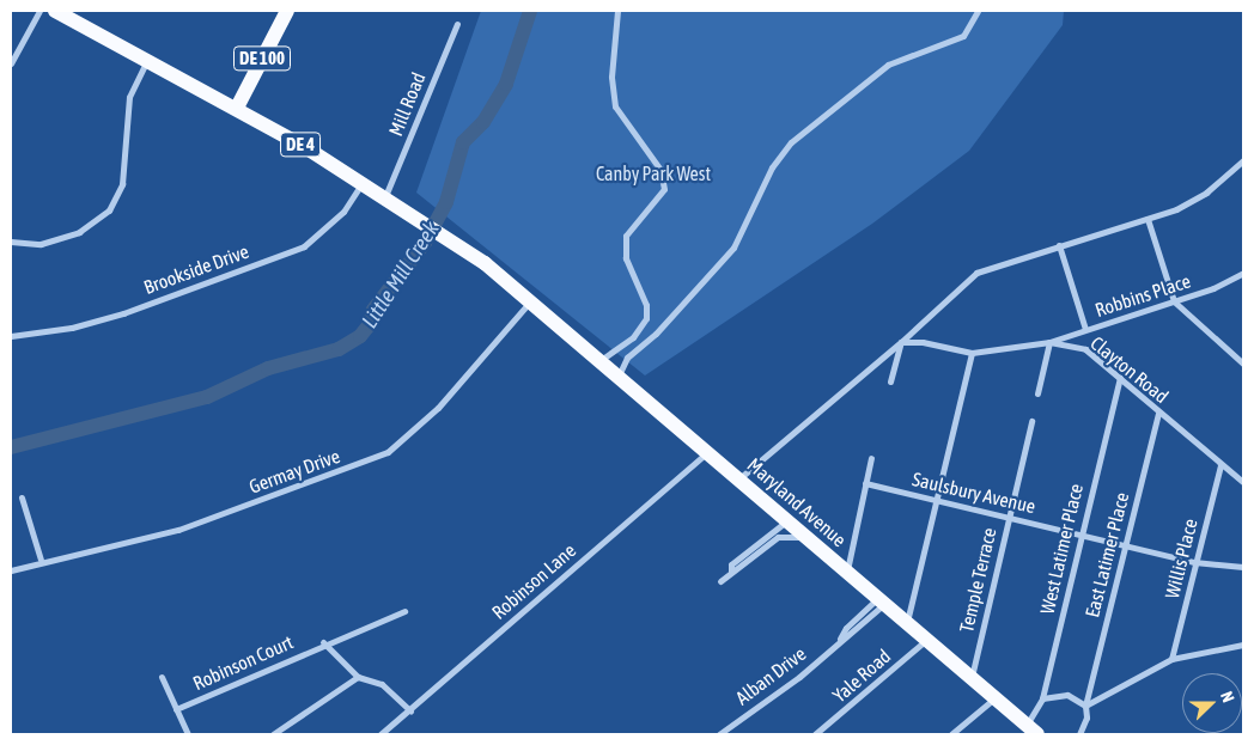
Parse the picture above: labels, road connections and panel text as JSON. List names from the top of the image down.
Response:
{
  "streets": {
    "main road": ["DE 100", "DE 4", "Maryland Avenue"],
    "street": [
      "Mill Road",
      "Brookside Drive",
      "Robbins Place",
      "Clayton Road",
      "Germay Drive",
      "Saulsbury Avenue",
      "West Latimer Place",
      "East Latimer Place",
      "Willis Place",
      "Temple Terrace",
      "Robinson Lane",
      "Robinson Court",
      "Alban Drive",
      "Yale Road"
    ]
  },
  "crossings": [
    ["DE 100", "DE 4"],
    ["Mill Road", "DE 4"],
    ["DE 4", "Brookside Drive"],
    ["DE 4", "Germay Drive"],
    ["DE 4", "Maryland Avenue"],
    ["Robbins Place", "Clayton Road"],
    ["Clayton Road", "West Latimer Place"],
    ["Clayton Road", "East Latimer Place"],
    ["Clayton Road", "Willis Place"],
    ["Germay Drive", "Maryland Avenue"],
    ["Saulsbury Avenue", "West Latimer Place"],
    ["Saulsbury Avenue", "East Latimer Place"],
    ["Saulsbury Avenue", "Willis Place"],
    ["Saulsbury Avenue", "Temple Terrace"],
    ["Maryland Avenue", "West Latimer Place"],
    ["Maryland Avenue", "Temple Terrace"],
    ["Maryland Avenue", "Robinson Lane"],
    ["Maryland Avenue", "Alban Drive"],
    ["Maryland Avenue", "Yale Road"],
    ["Robinson Lane", "Robinson Court"]
  ],
  "water": ["Little Mill Creek"],
  "parks": ["Canby Park West"],
  "north": "right"
}
